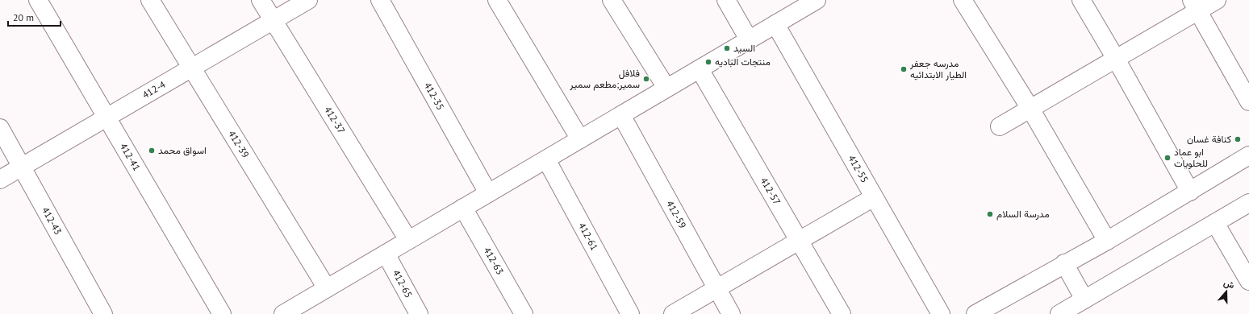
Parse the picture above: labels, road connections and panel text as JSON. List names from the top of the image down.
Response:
{
  "streets": {
    "street": [
      "412-4",
      "412-35",
      "412-37",
      "412-39",
      "412-41",
      "412-55",
      "412-57",
      "412-59",
      "412-43",
      "412-61",
      "412-63",
      "412-65"
    ]
  },
  "crossings": [
    ["412-4", "412-37"],
    ["412-4", "412-39"],
    ["412-4", "412-41"],
    ["412-4", "412-43"]
  ],
  "places": [
    "السيد",
    "منتجات الباديه",
    "مدرسه جعفر الطيار الابتدائيه",
    "فلافل سمير;مطعم سمير",
    "كنافة غسان",
    "اسواق محمد",
    "ابو عماد للحلويات",
    "مدرسة السلام"
  ],
  "scale_bar": "20 m",
  "north": "top"
}
